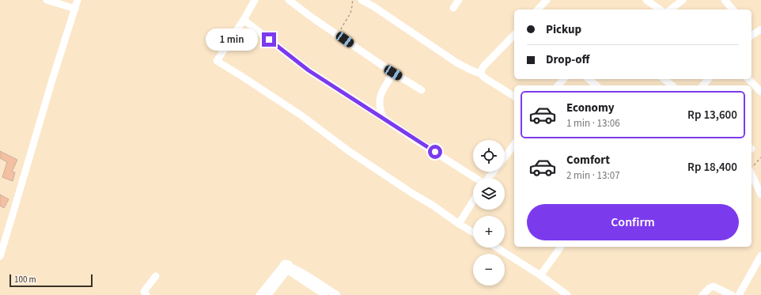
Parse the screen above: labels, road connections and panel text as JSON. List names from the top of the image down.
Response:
{
  "scale_bar": "100 m",
  "page": {
    "banner": ["Pickup", "Drop-off"],
    "bubble": "1 min",
    "list": [
      {
        "name": "Economy",
        "note": "1 min · 13:06",
        "value": "Rp 13,600"
      },
      {
        "name": "Comfort",
        "note": "2 min · 13:07",
        "value": "Rp 18,400"
      }
    ],
    "map_buttons": ["+", "−"],
    "buttons": "Confirm",
    "scale": "100 m"
  }
}
